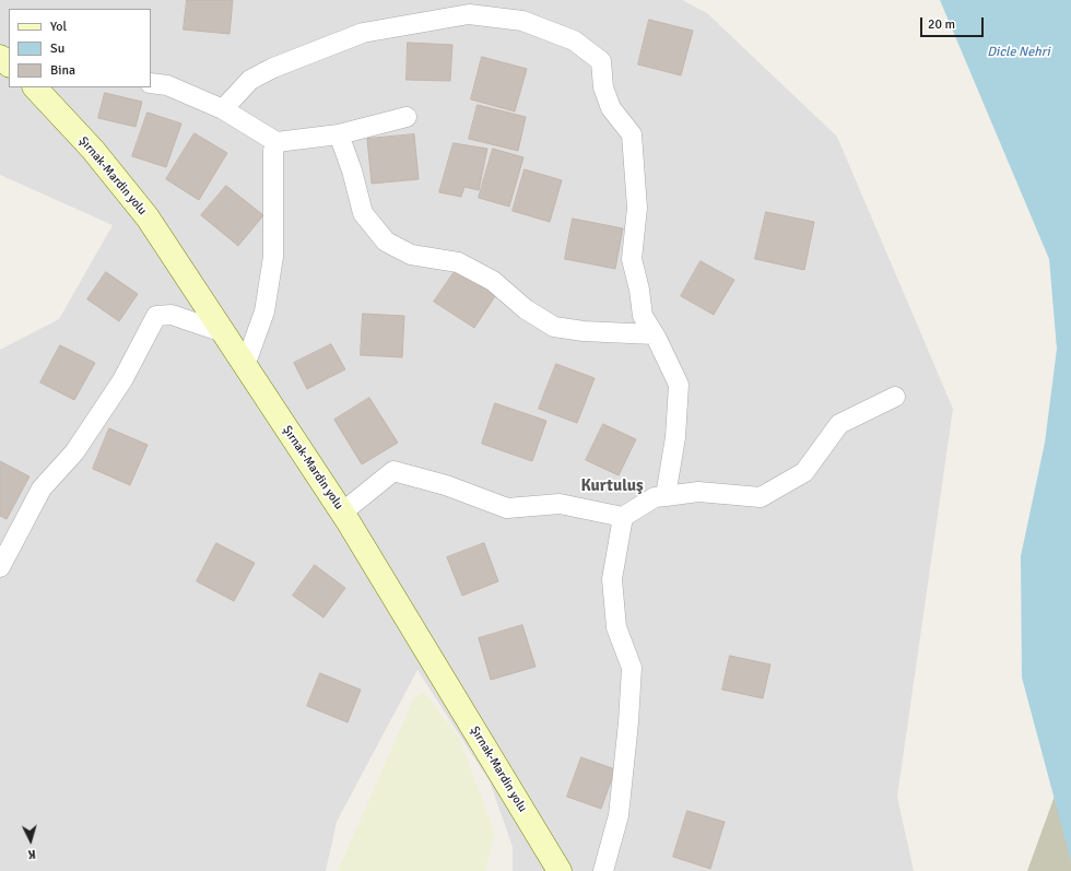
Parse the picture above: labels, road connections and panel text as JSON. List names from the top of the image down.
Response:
{
  "streets": {
    "main road": ["Şırnak-Mardin yolu"]
  },
  "districts": ["Kurtuluş"],
  "water": ["Dicle Nehri"],
  "legend": ["Yol", "Su", "Bina"],
  "scale_bar": "20 m",
  "north": "bottom"
}
